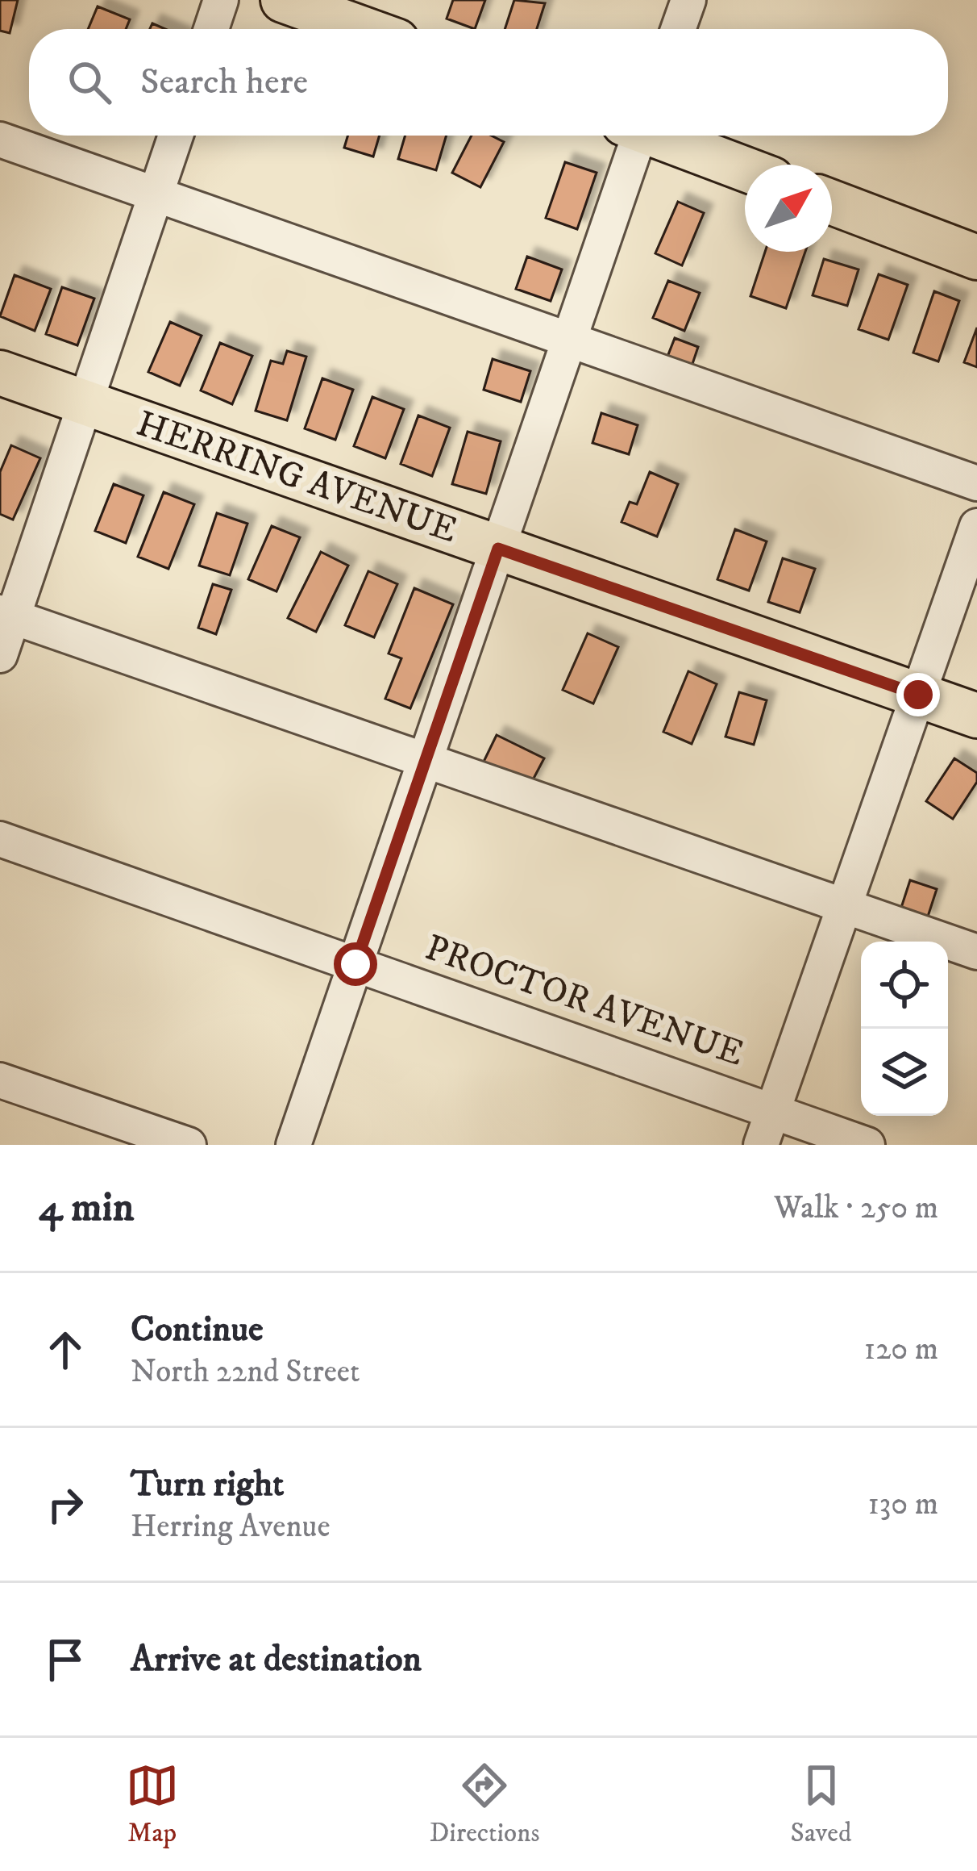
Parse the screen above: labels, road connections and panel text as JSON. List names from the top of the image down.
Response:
{
  "streets": {
    "main road": ["HERRING AVENUE"],
    "street": ["PROCTOR AVENUE"]
  },
  "north": "top right",
  "page": {
    "search": "Search here",
    "heading": ["4 min", "Walk · 250 m"],
    "list": [
      ["Continue", "North 22nd Street", "120 m"],
      ["Turn right", "Herring Avenue", "130 m"],
      "Arrive at destination"
    ],
    "nav": ["Map", "Directions", "Saved"]
  }
}
